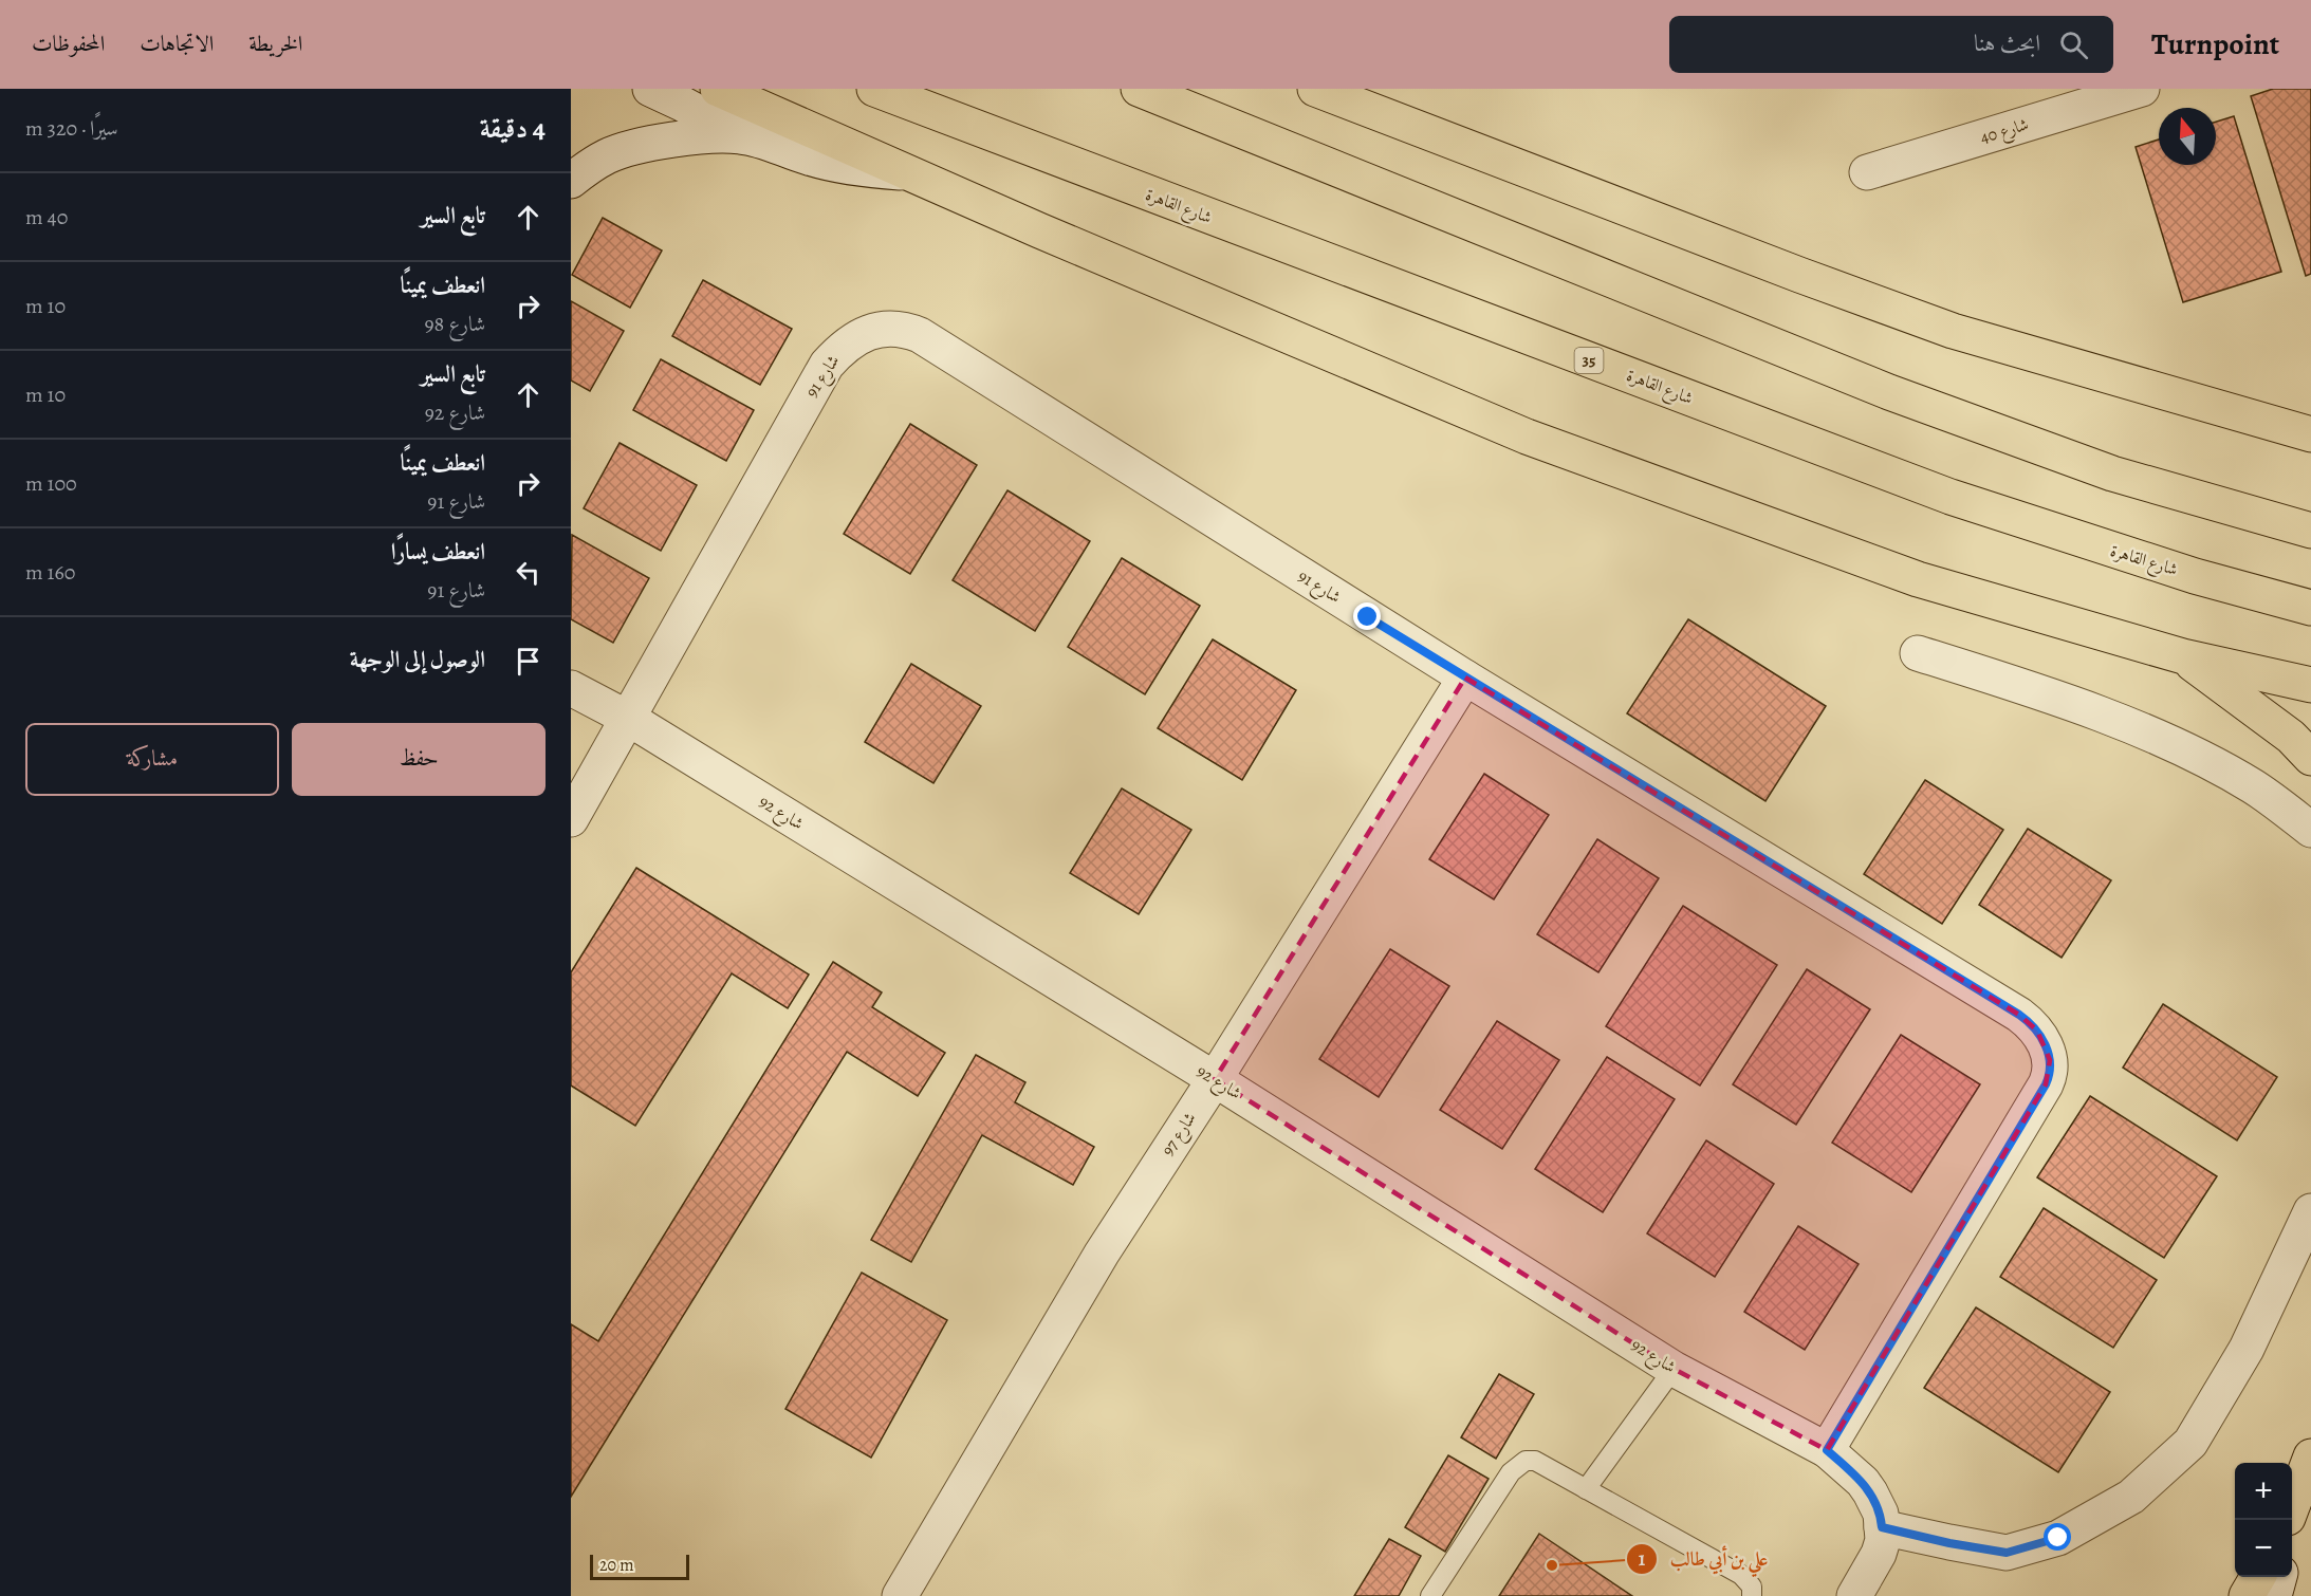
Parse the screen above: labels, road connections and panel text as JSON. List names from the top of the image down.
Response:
{
  "streets": {
    "main road": ["شارع القاهرة", "35"],
    "street": [
      "شارع 40",
      "شارع 91",
      "شارع 92",
      "شارع 97"
    ]
  },
  "crossings": [
    ["شارع 91", "شارع 92"],
    ["شارع 91", "شارع 97"],
    ["شارع 92", "شارع 97"]
  ],
  "places": ["علي بن أبي طالب"],
  "scale_bar": "20 m",
  "north": "top",
  "page": {
    "header": "Turnpoint",
    "search": "ابحث هنا",
    "nav": ["الخريطة", "الاتجاهات", "المحفوظات"],
    "heading": ["4 دقيقة", "سيرًا · 320 m"],
    "list": [
      ["تابع السير", "40 m"],
      ["انعطف يمينًا", "شارع 98", "10 m"],
      ["تابع السير", "شارع 92", "10 m"],
      ["انعطف يمينًا", "شارع 91", "100 m"],
      ["انعطف يسارًا", "شارع 91", "160 m"],
      "الوصول إلى الوجهة"
    ],
    "buttons": ["حفظ", "مشاركة"],
    "map_buttons": ["+", "−"],
    "scale": "20 m"
  }
}
